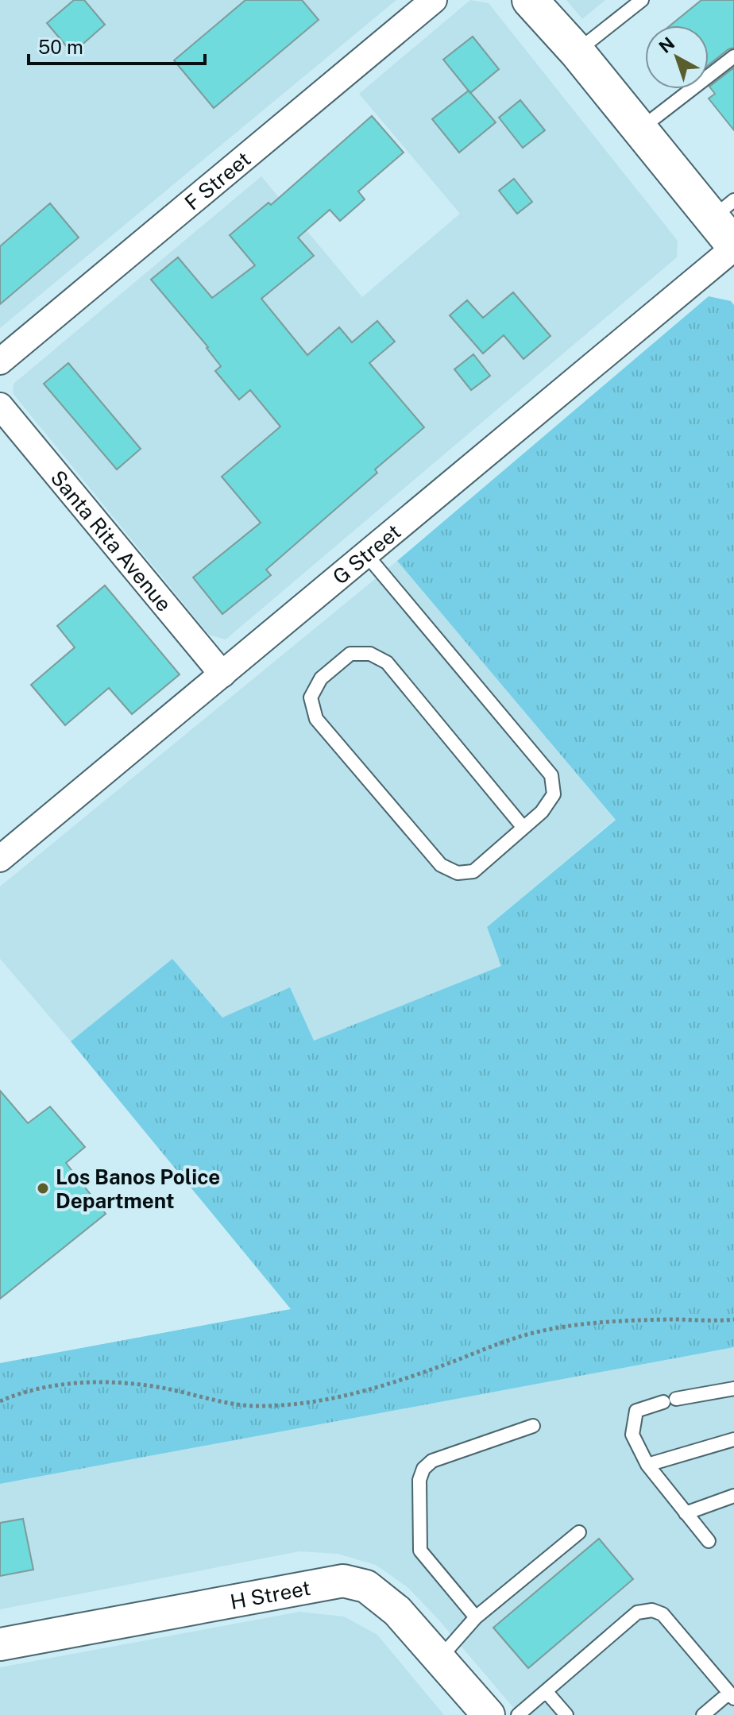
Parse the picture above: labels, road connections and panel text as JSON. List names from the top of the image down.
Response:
{
  "streets": {
    "street": [
      "F Street",
      "Santa Rita Avenue",
      "G Street",
      "H Street"
    ]
  },
  "crossings": [
    ["Santa Rita Avenue", "G Street"]
  ],
  "places": ["Los Banos Police Department"],
  "scale_bar": "50 m",
  "north": "top left"
}
